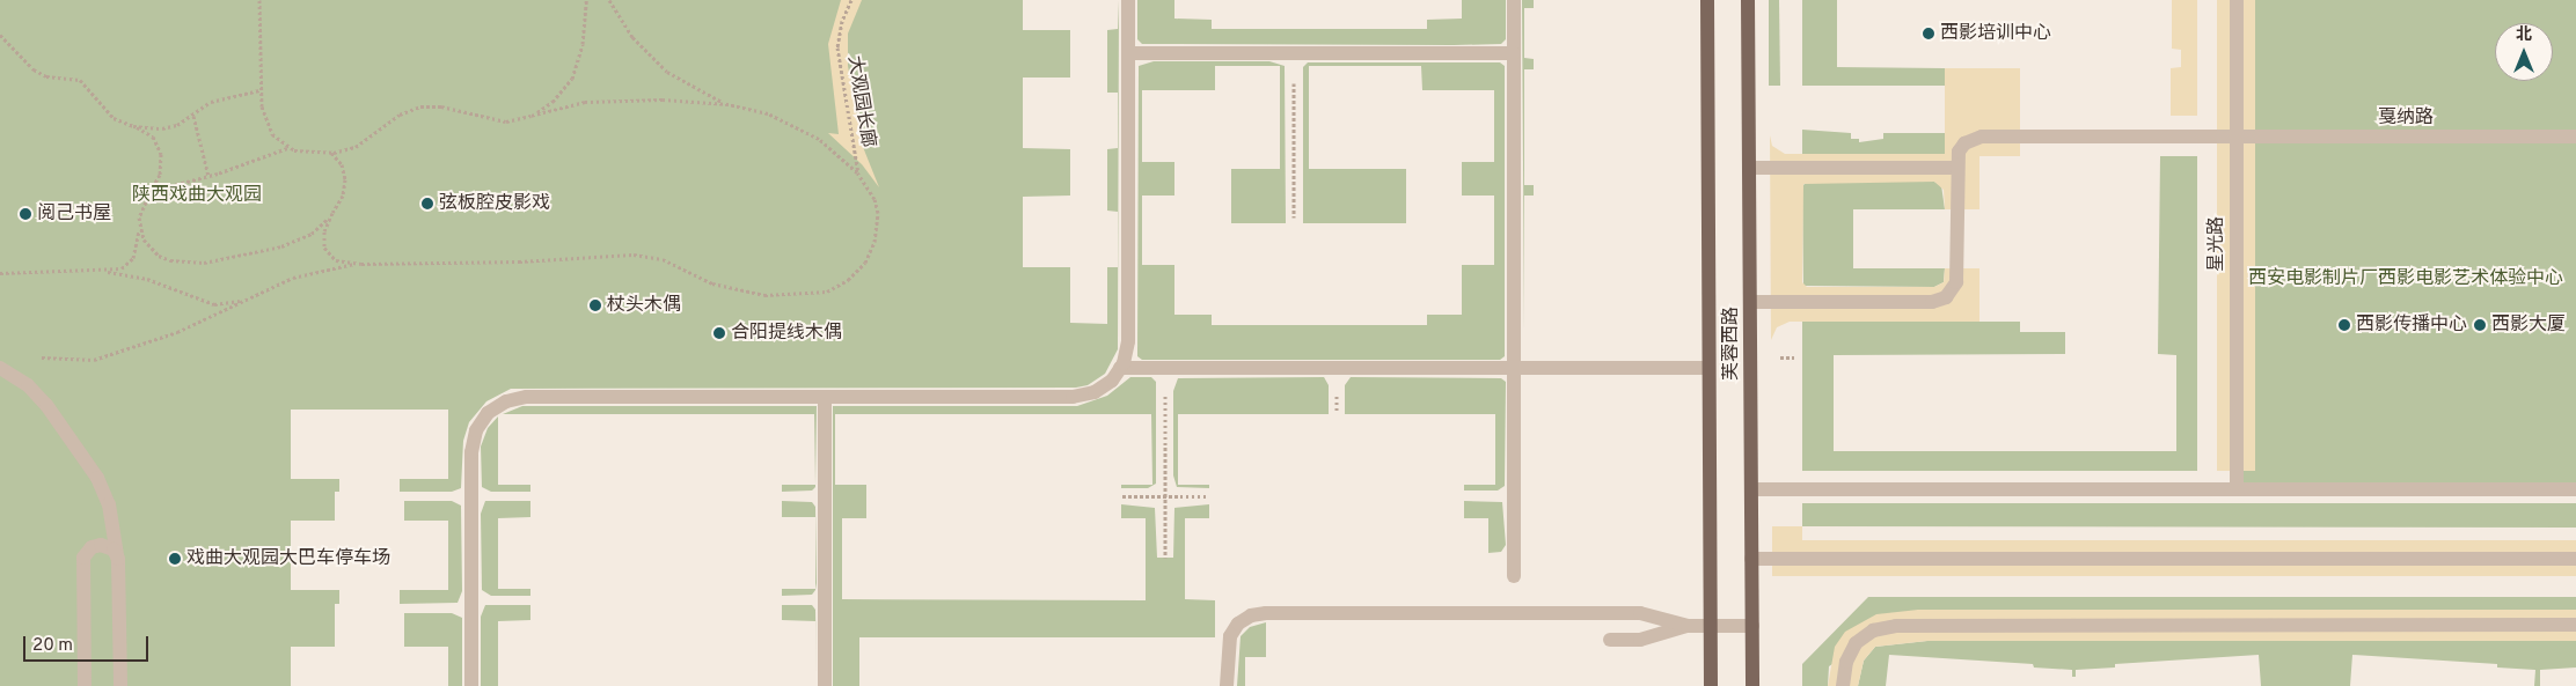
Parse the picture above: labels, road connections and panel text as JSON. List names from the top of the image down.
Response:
{
  "streets": {
    "main road": ["芙蓉西路"],
    "street": ["戛纳路", "星光路"],
    "path": ["大观园长廊"]
  },
  "crossings": [
    ["戛纳路", "星光路"]
  ],
  "parks": ["陕西戏曲大观园", "西安电影制片厂·西影电影艺术体验中心"],
  "places": [
    "西影培训中心",
    "弦板腔皮影戏",
    "阅己书屋",
    "杖头木偶",
    "西影传播中心",
    "西影大厦",
    "合阳提线木偶",
    "戏曲大观园大巴车停车场"
  ],
  "scale_bar": "20 m",
  "north": "top"
}
